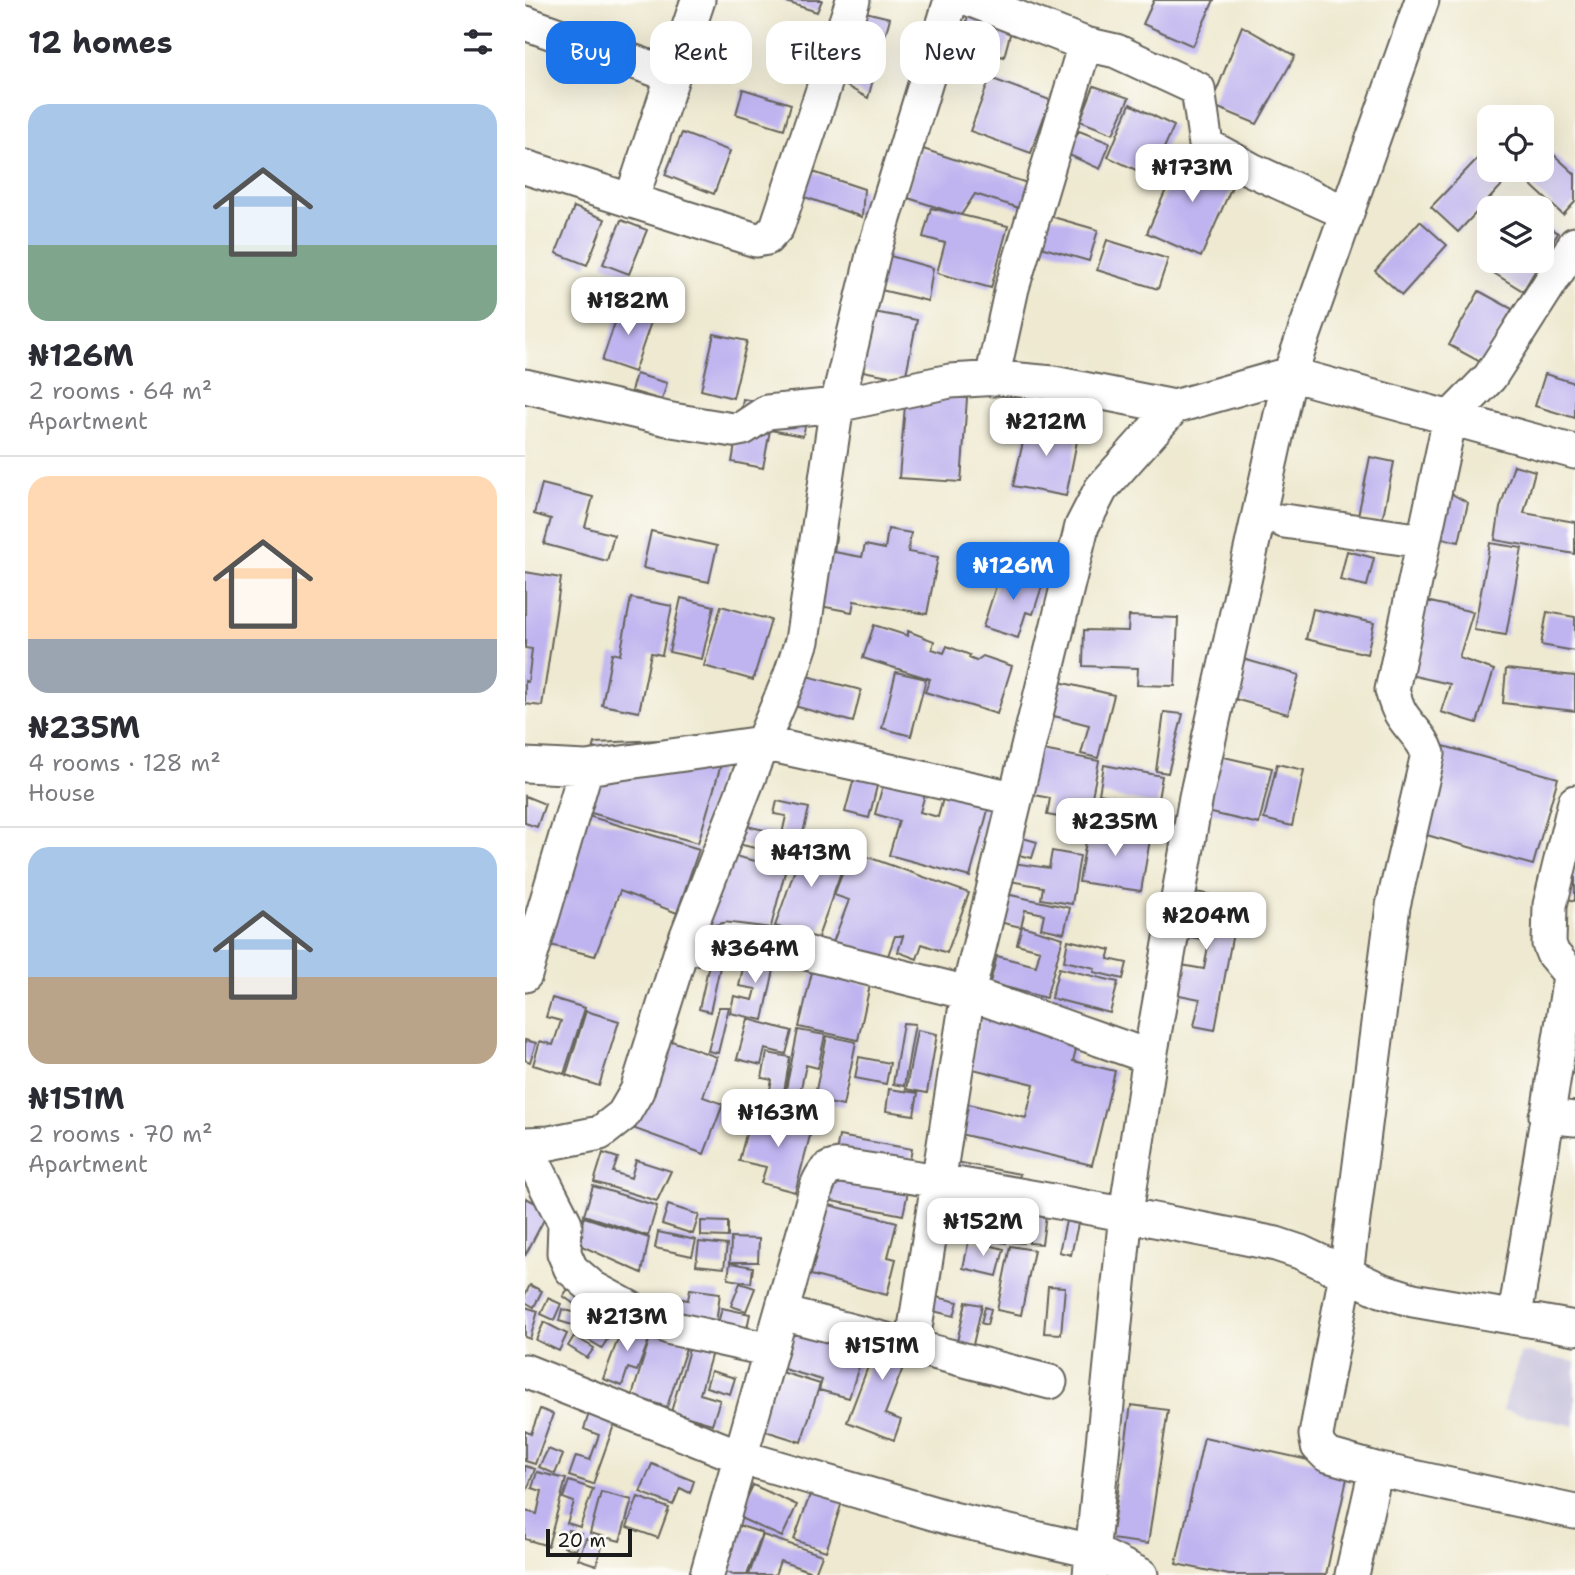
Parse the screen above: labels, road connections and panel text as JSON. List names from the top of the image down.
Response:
{
  "scale_bar": "20 m",
  "page": {
    "heading": "12 homes",
    "chip": [
      "Buy",
      "Rent",
      "Filters",
      "New"
    ],
    "list": [
      {
        "name": "₦126M",
        "note": "2 rooms · 64 m² · Apartment"
      },
      {
        "name": "₦235M",
        "note": "4 rooms · 128 m² · House"
      },
      {
        "name": "₦151M",
        "note": "2 rooms · 70 m² · Apartment"
      }
    ],
    "price": [
      "₦173M",
      "₦182M",
      "₦212M",
      "₦126M",
      "₦235M",
      "₦413M",
      "₦204M",
      "₦364M",
      "₦163M",
      "₦152M",
      "₦213M",
      "₦151M"
    ],
    "scale": "20 m"
  }
}
